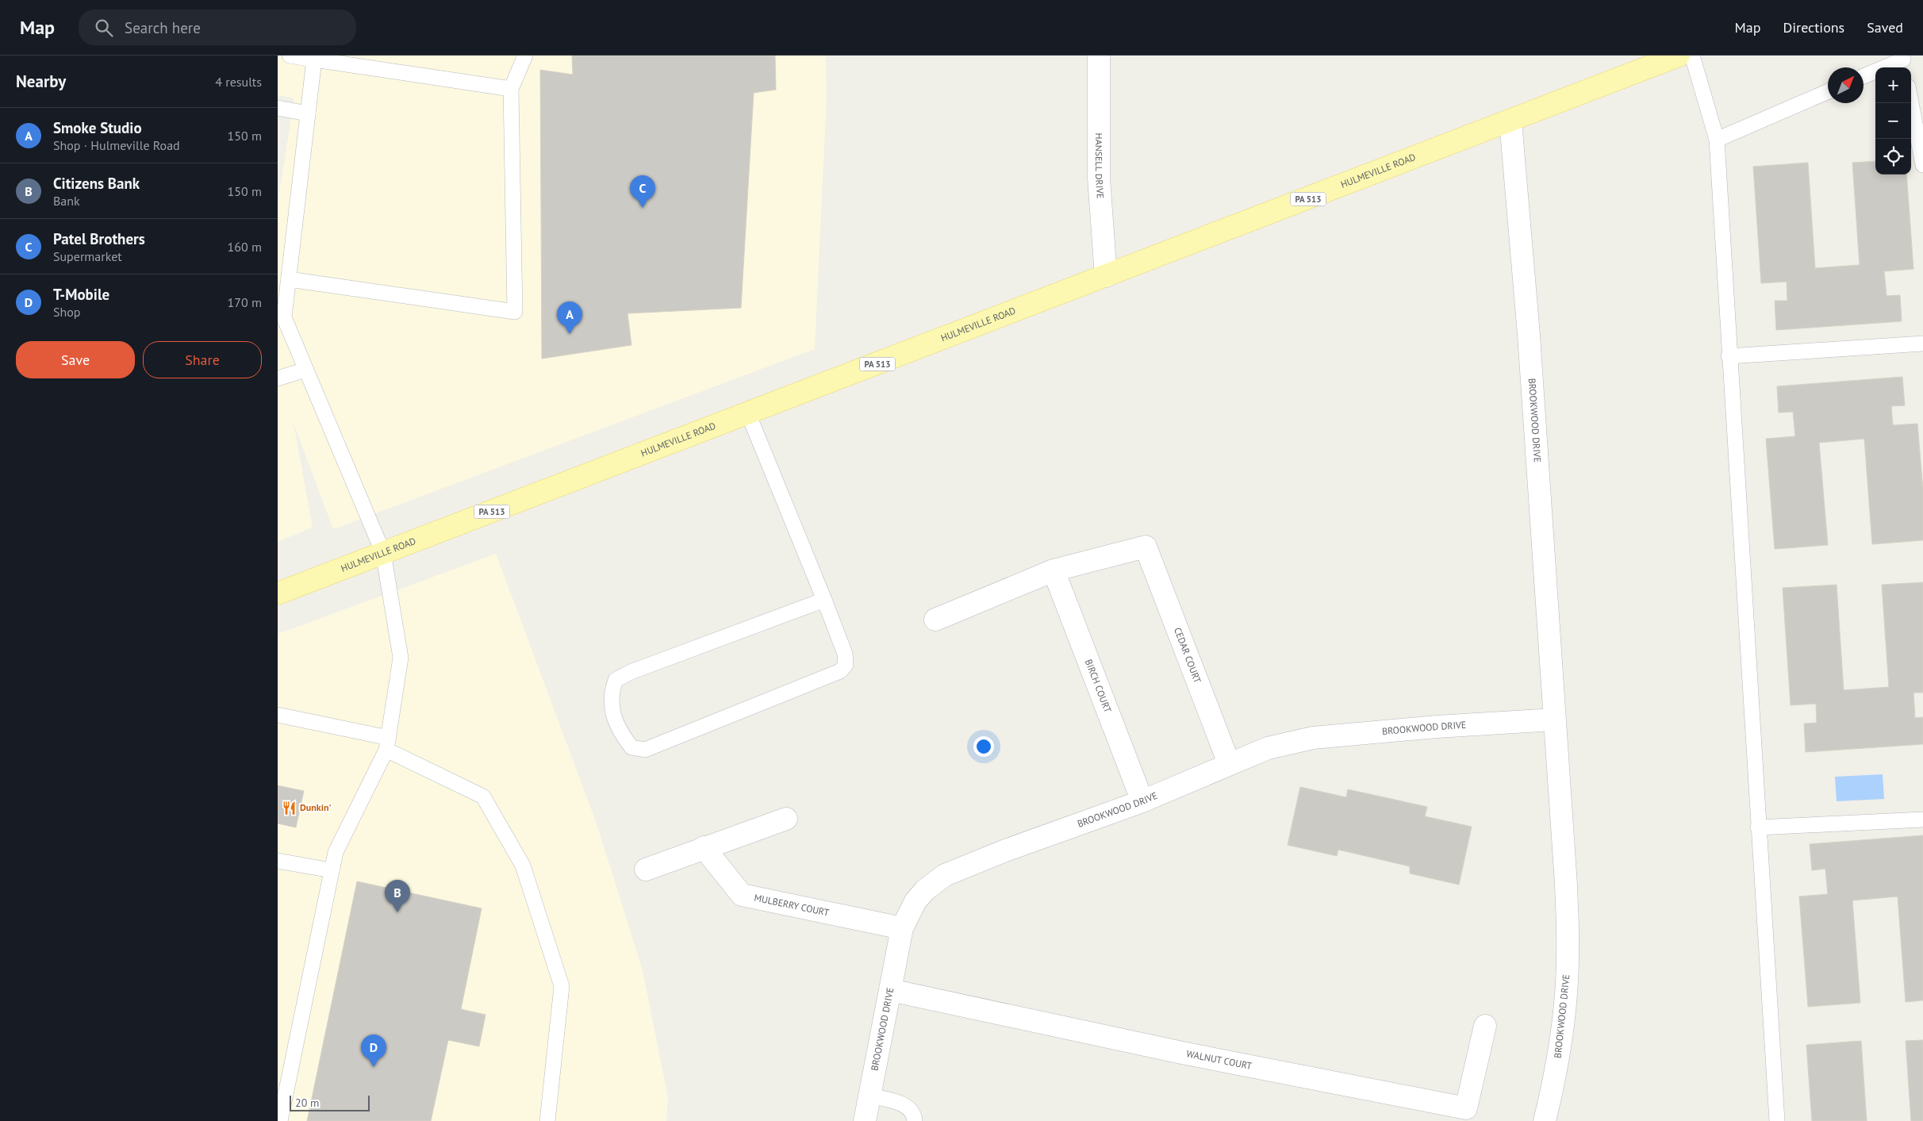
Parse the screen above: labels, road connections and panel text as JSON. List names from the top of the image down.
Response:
{
  "streets": {
    "main road": ["HULMEVILLE ROAD", "PA 513"],
    "street": [
      "HANSELL DRIVE",
      "BROOKWOOD DRIVE",
      "CEDAR COURT",
      "BIRCH COURT",
      "MULBERRY COURT",
      "WALNUT COURT"
    ]
  },
  "crossings": [
    ["HANSELL DRIVE", "HULMEVILLE ROAD"],
    ["HULMEVILLE ROAD", "BROOKWOOD DRIVE"],
    ["BROOKWOOD DRIVE", "CEDAR COURT"],
    ["BROOKWOOD DRIVE", "BIRCH COURT"],
    ["BROOKWOOD DRIVE", "MULBERRY COURT"],
    ["BROOKWOOD DRIVE", "WALNUT COURT"],
    ["CEDAR COURT", "BIRCH COURT"]
  ],
  "places": {
    "restaurant": ["Dunkin'"]
  },
  "scale_bar": "20 m",
  "north": "top right",
  "page": {
    "header": "Map",
    "search": "Search here",
    "nav": ["Map", "Directions", "Saved"],
    "heading": ["Nearby", "4 results"],
    "map_buttons": ["+", "−"],
    "list": [
      {
        "mark": "A",
        "name": "Smoke Studio",
        "note": "Shop · Hulmeville Road",
        "value": "150 m"
      },
      {
        "mark": "B",
        "name": "Citizens Bank",
        "note": "Bank",
        "value": "150 m"
      },
      {
        "mark": "C",
        "name": "Patel Brothers",
        "note": "Supermarket",
        "value": "160 m"
      },
      {
        "mark": "D",
        "name": "T-Mobile",
        "note": "Shop",
        "value": "170 m"
      }
    ],
    "pins": [
      "C",
      "A",
      "B",
      "D"
    ],
    "buttons": ["Save", "Share"],
    "scale": "20 m"
  }
}
